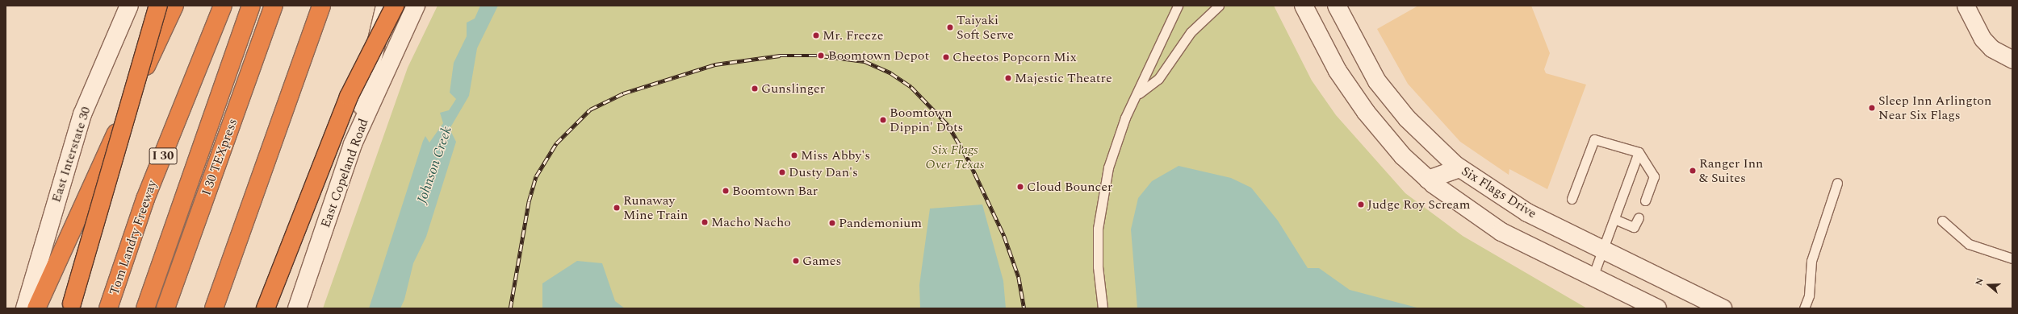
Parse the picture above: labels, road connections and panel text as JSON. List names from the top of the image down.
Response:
{
  "streets": {
    "highway": ["I 30", "I 30 TEXpress", "Tom Landry Freeway"],
    "street": ["East Interstate 30", "East Copeland Road", "Six Flags Drive"]
  },
  "water": ["Johnson Creek"],
  "parks": ["Six Flags Over Texas"],
  "places": [
    "Taiyaki Soft Serve",
    "Mr. Freeze",
    "Boomtown Depot",
    "Cheetos Popcorn Mix",
    "Majestic Theatre",
    "Gunslinger",
    "Sleep Inn Arlington Near Six Flags",
    "Boomtown Dippin' Dots",
    "Miss Abby's",
    "Ranger Inn & Suites",
    "Dusty Dan's",
    "Cloud Bouncer",
    "Boomtown Bar",
    "Judge Roy Scream",
    "Runaway Mine Train",
    "Macho Nacho",
    "Pandemonium",
    "Games"
  ],
  "north": "left"
}
